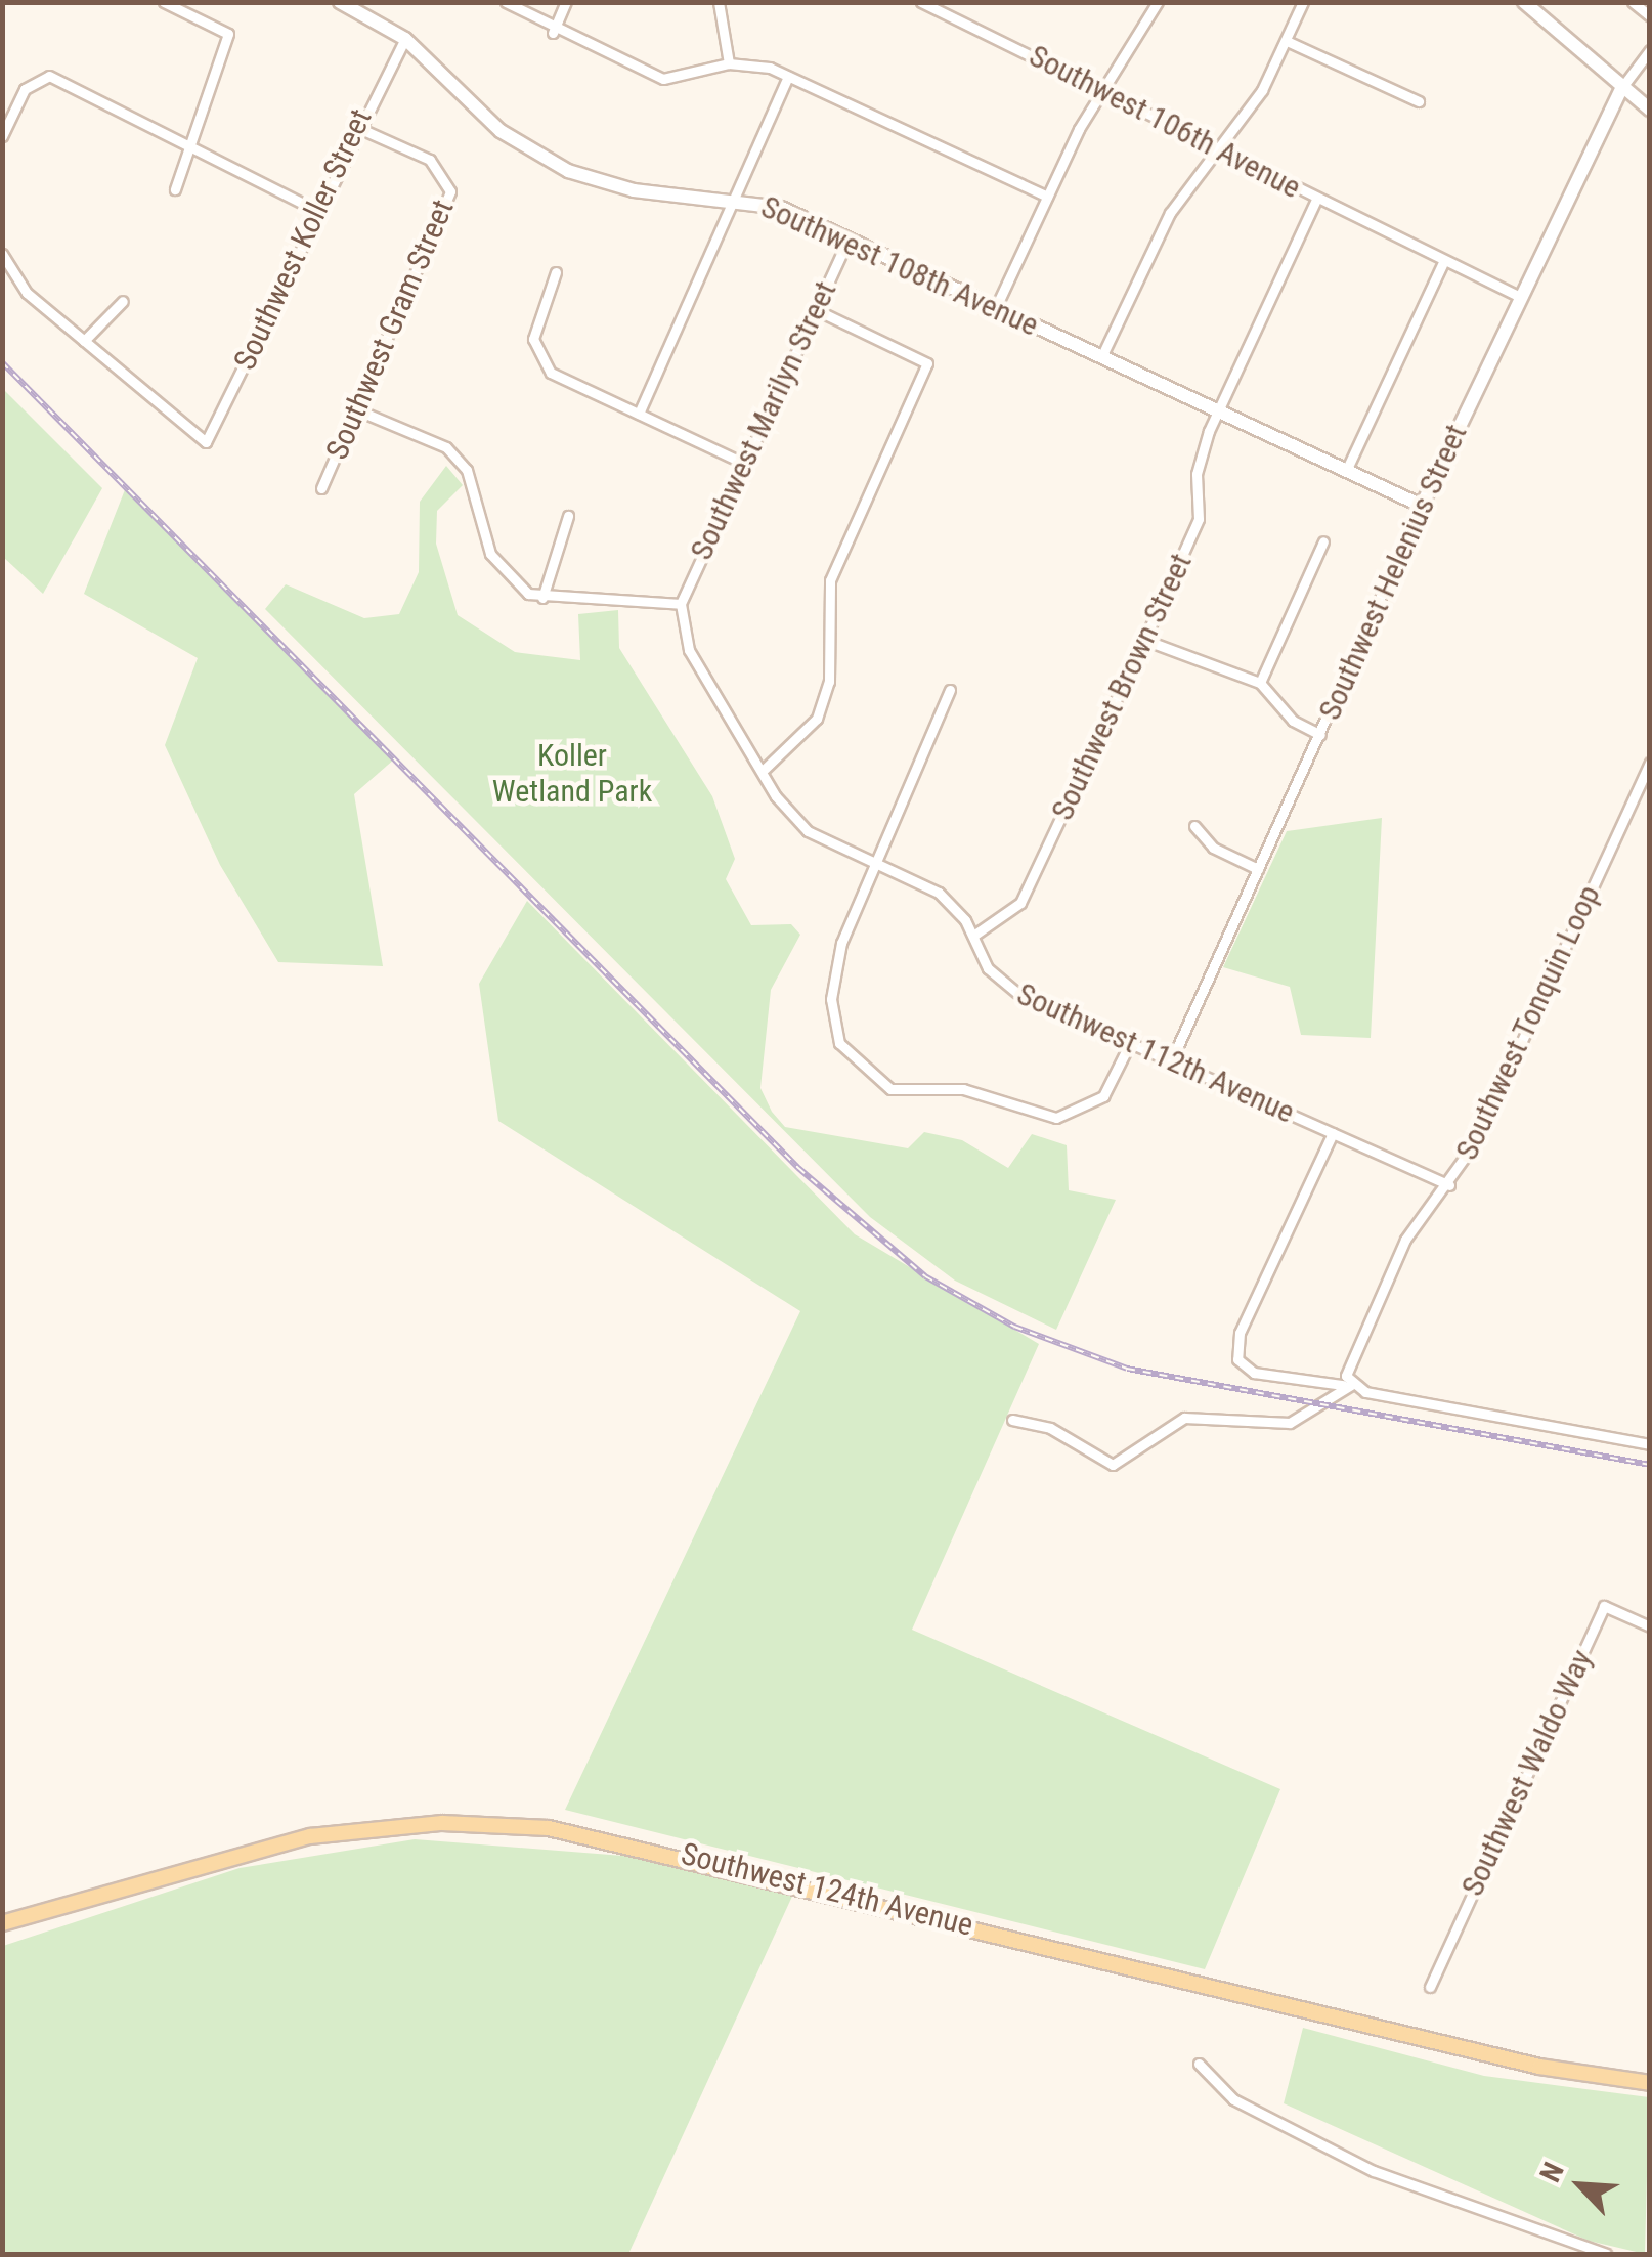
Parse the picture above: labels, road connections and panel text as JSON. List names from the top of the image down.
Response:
{
  "streets": {
    "main road": ["Southwest 124th Avenue"],
    "street": [
      "Southwest 106th Avenue",
      "Southwest Koller Street",
      "Southwest 108th Avenue",
      "Southwest Gram Street",
      "Southwest Marilyn Street",
      "Southwest Helenius Street",
      "Southwest Brown Street",
      "Southwest Tonquin Loop",
      "Southwest 112th Avenue",
      "Southwest Waldo Way"
    ]
  },
  "crossings": [
    ["Southwest 106th Avenue", "Southwest Helenius Street"],
    ["Southwest 106th Avenue", "Southwest Brown Street"],
    ["Southwest Koller Street", "Southwest 108th Avenue"],
    ["Southwest Koller Street", "Southwest Gram Street"],
    ["Southwest 108th Avenue", "Southwest Marilyn Street"],
    ["Southwest 108th Avenue", "Southwest Helenius Street"],
    ["Southwest 108th Avenue", "Southwest Brown Street"],
    ["Southwest Marilyn Street", "Southwest 112th Avenue"],
    ["Southwest Helenius Street", "Southwest 112th Avenue"],
    ["Southwest Brown Street", "Southwest 112th Avenue"],
    ["Southwest Tonquin Loop", "Southwest 112th Avenue"]
  ],
  "parks": ["Koller Wetland Park"],
  "north": "top left"
}
